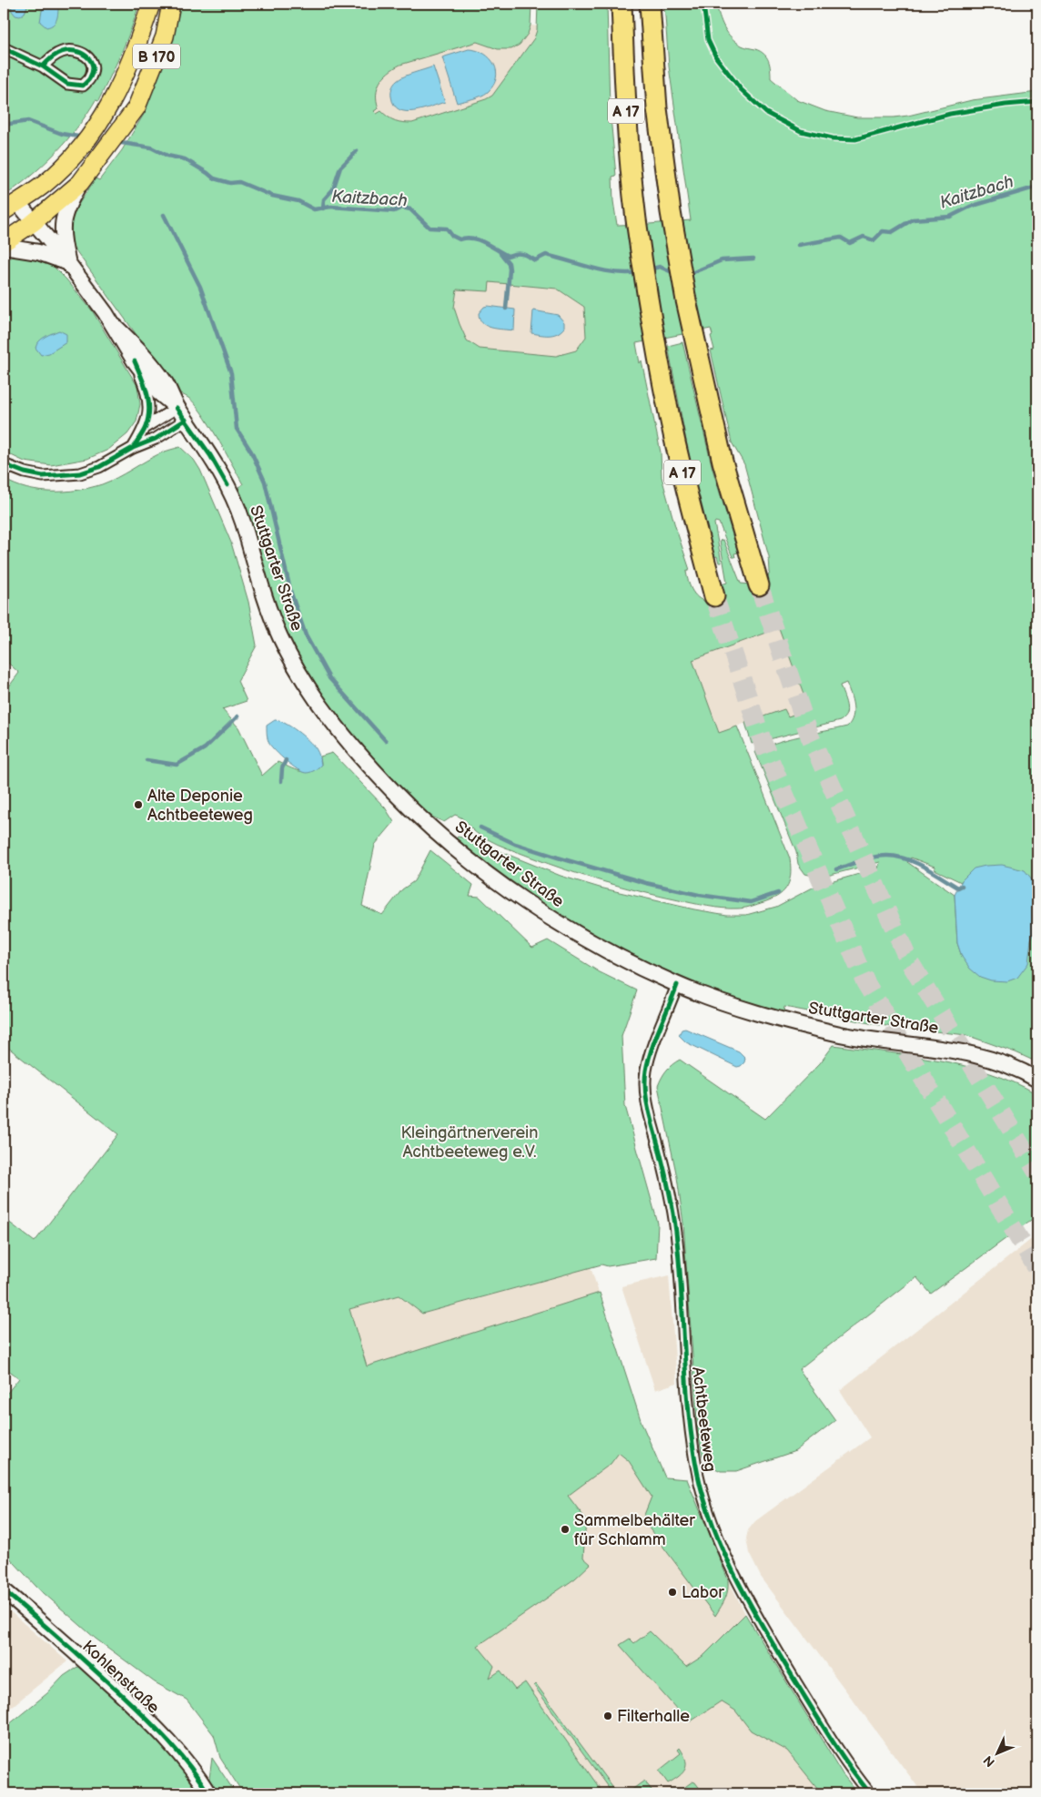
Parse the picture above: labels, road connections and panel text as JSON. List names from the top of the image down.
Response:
{
  "streets": {
    "highway": ["A 17"],
    "main road": ["B 170", "Stuttgarter Straße", "Kohlenstraße"],
    "street": ["Achtbeeteweg"]
  },
  "crossings": [
    ["B 170", "Stuttgarter Straße"],
    ["Stuttgarter Straße", "Achtbeeteweg"]
  ],
  "water": ["Kaitzbach"],
  "parks": ["Kleingärtnerverein Achtbeeteweg e.V."],
  "places": [
    "Alte Deponie Achtbeeteweg",
    "Sammelbehälter für Schlamm",
    "Labor",
    "Filterhalle"
  ],
  "north": "bottom left"
}
